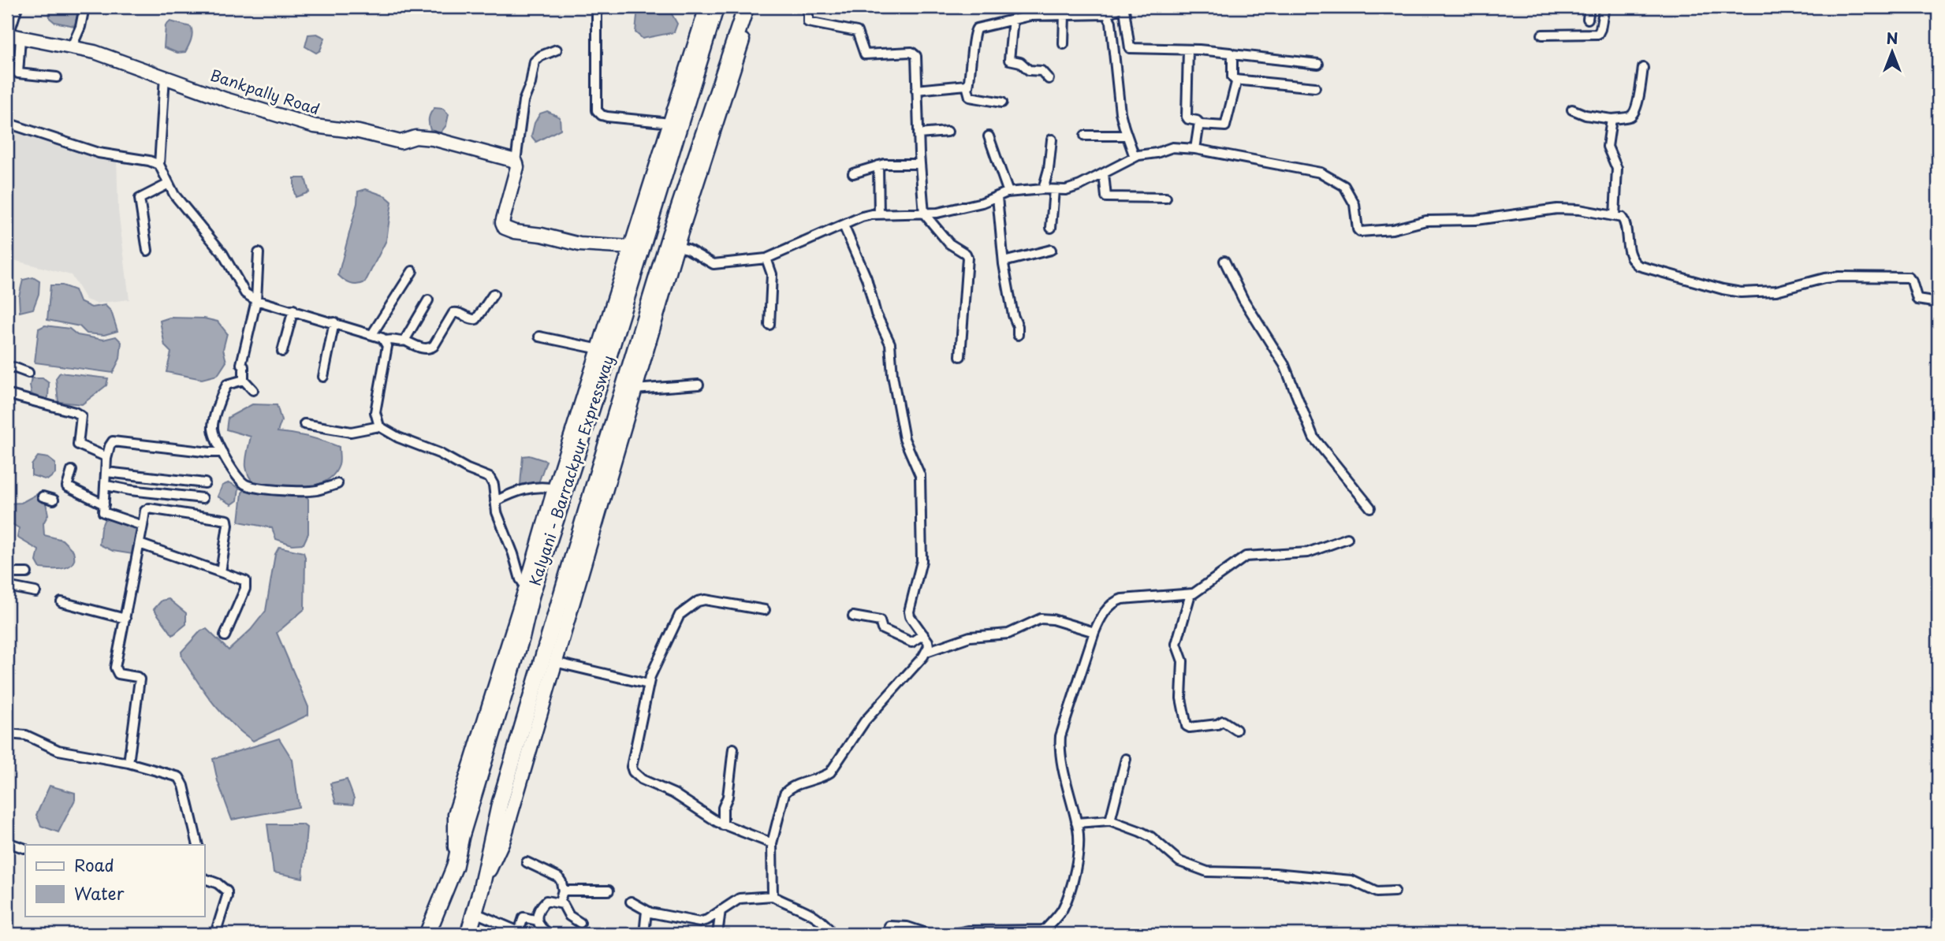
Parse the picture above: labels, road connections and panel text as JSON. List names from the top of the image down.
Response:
{
  "streets": {
    "highway": ["Kalyani - Barrackpur Expressway"],
    "street": ["Bankpally Road"]
  },
  "legend": ["Road", "Water"],
  "north": "top"
}
